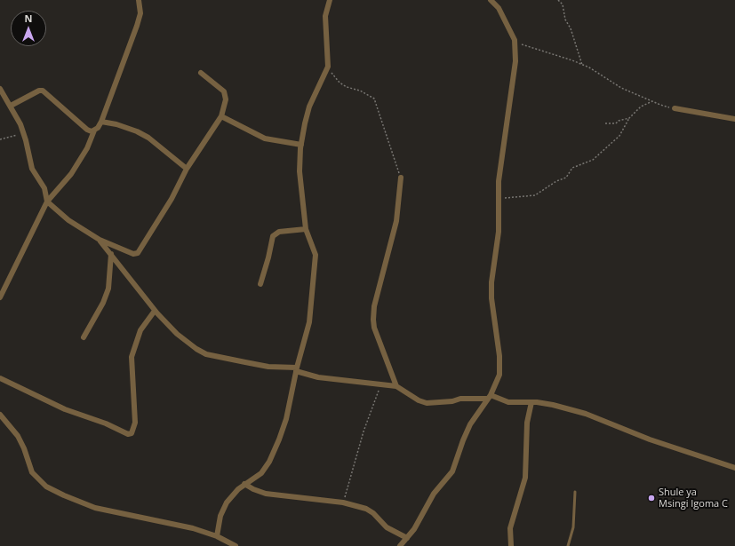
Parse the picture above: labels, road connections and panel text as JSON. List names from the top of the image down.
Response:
{
  "places": ["Shule ya Msingi Igoma C"],
  "north": "top"
}
